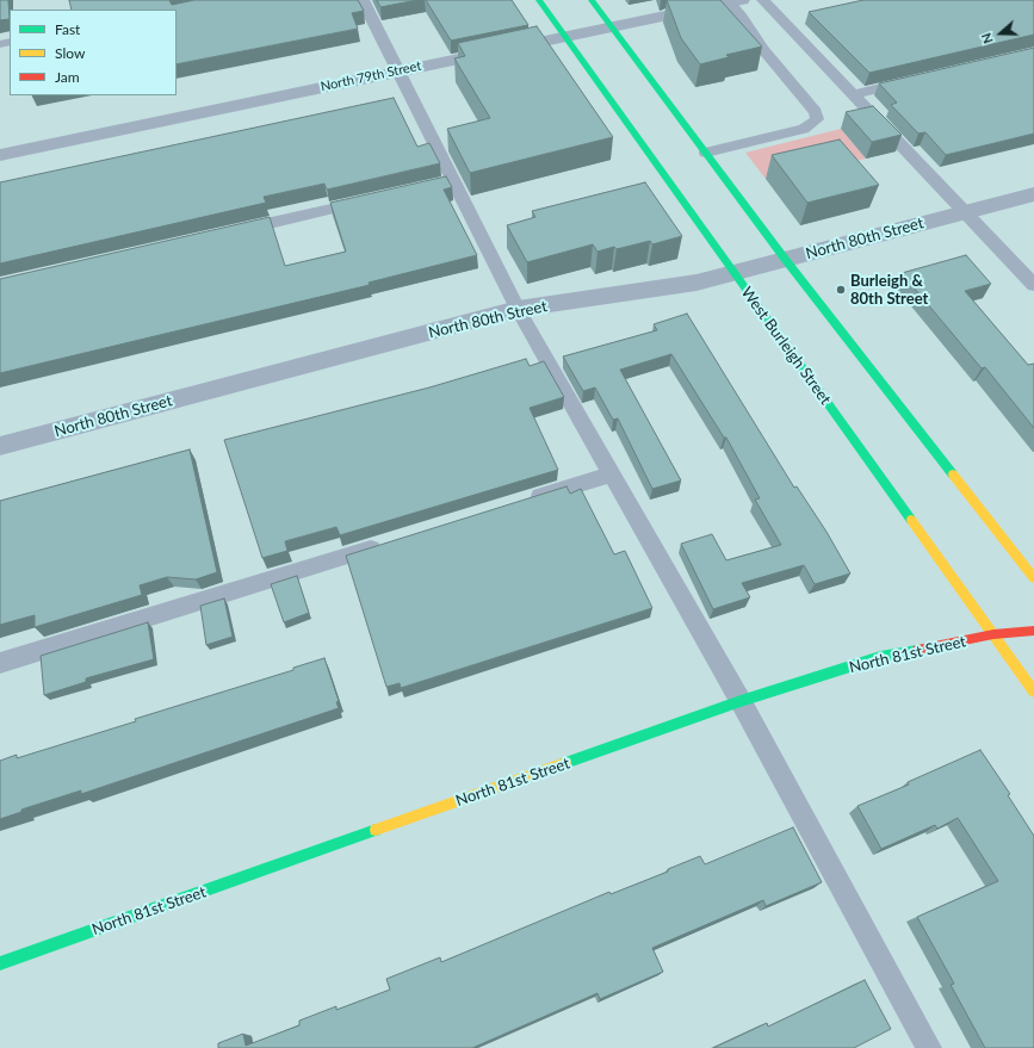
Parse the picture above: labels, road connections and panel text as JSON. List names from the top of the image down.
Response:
{
  "streets": {
    "main road": ["West Burleigh Street", "North 81st Street"],
    "street": ["North 79th Street", "North 80th Street"]
  },
  "crossings": [
    ["North 79th Street", "West Burleigh Street"],
    ["North 80th Street", "West Burleigh Street"],
    ["West Burleigh Street", "North 81st Street"]
  ],
  "places": ["Burleigh & 80th Street"],
  "legend": ["Fast", "Slow", "Jam"],
  "north": "left"
}
